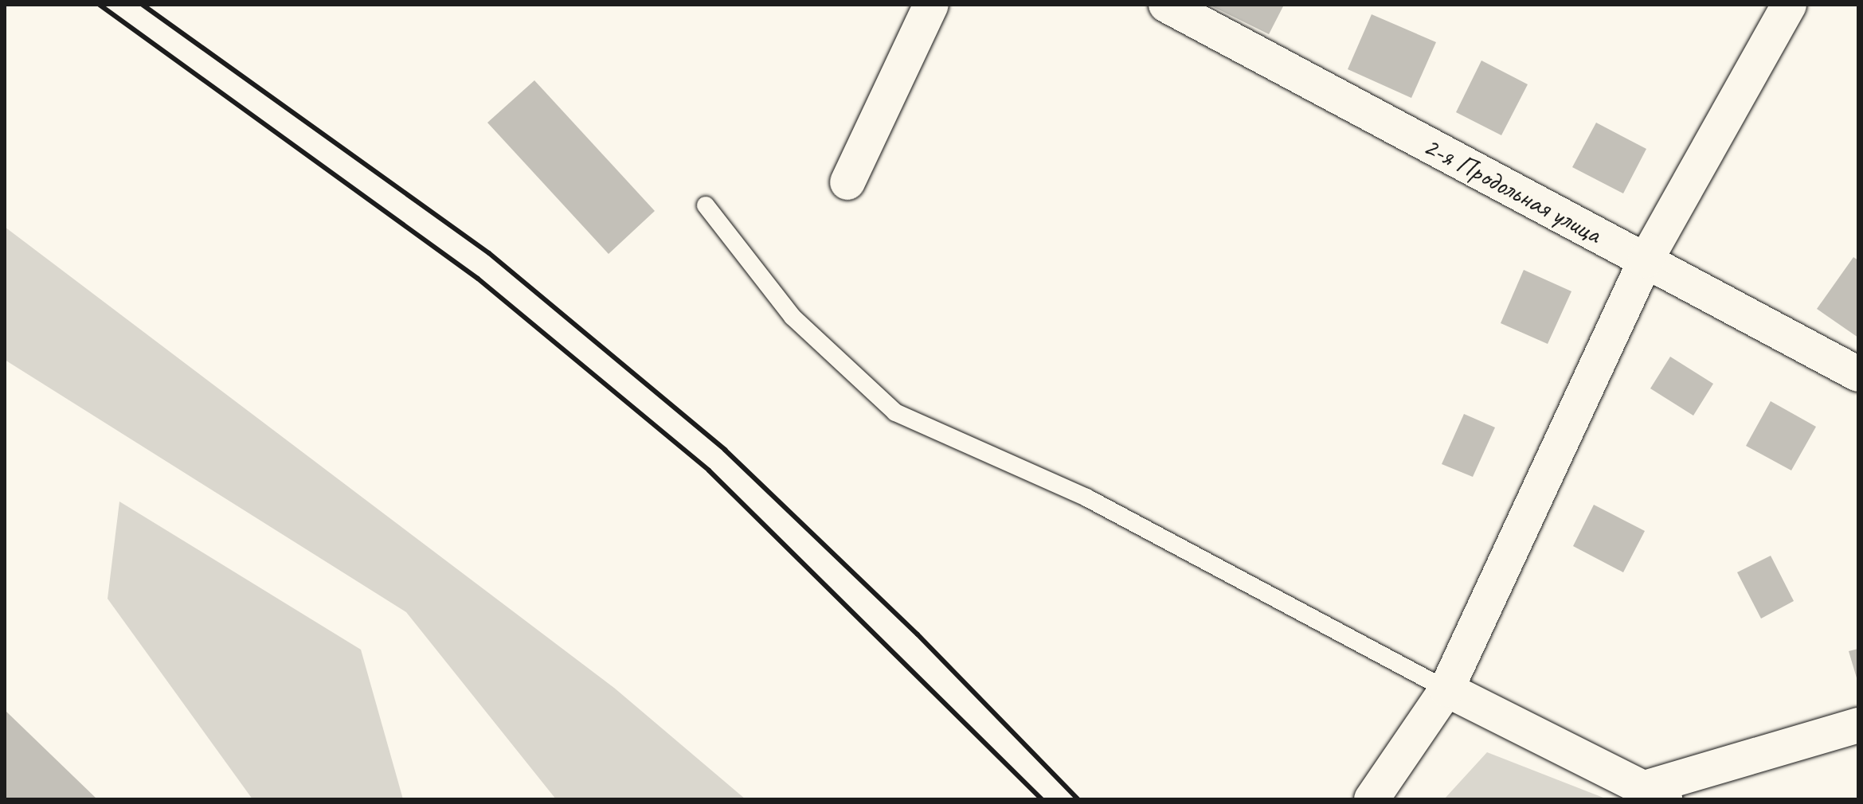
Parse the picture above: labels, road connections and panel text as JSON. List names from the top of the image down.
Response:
{
  "streets": {
    "street": ["2-я Продольная улица"]
  }
}
